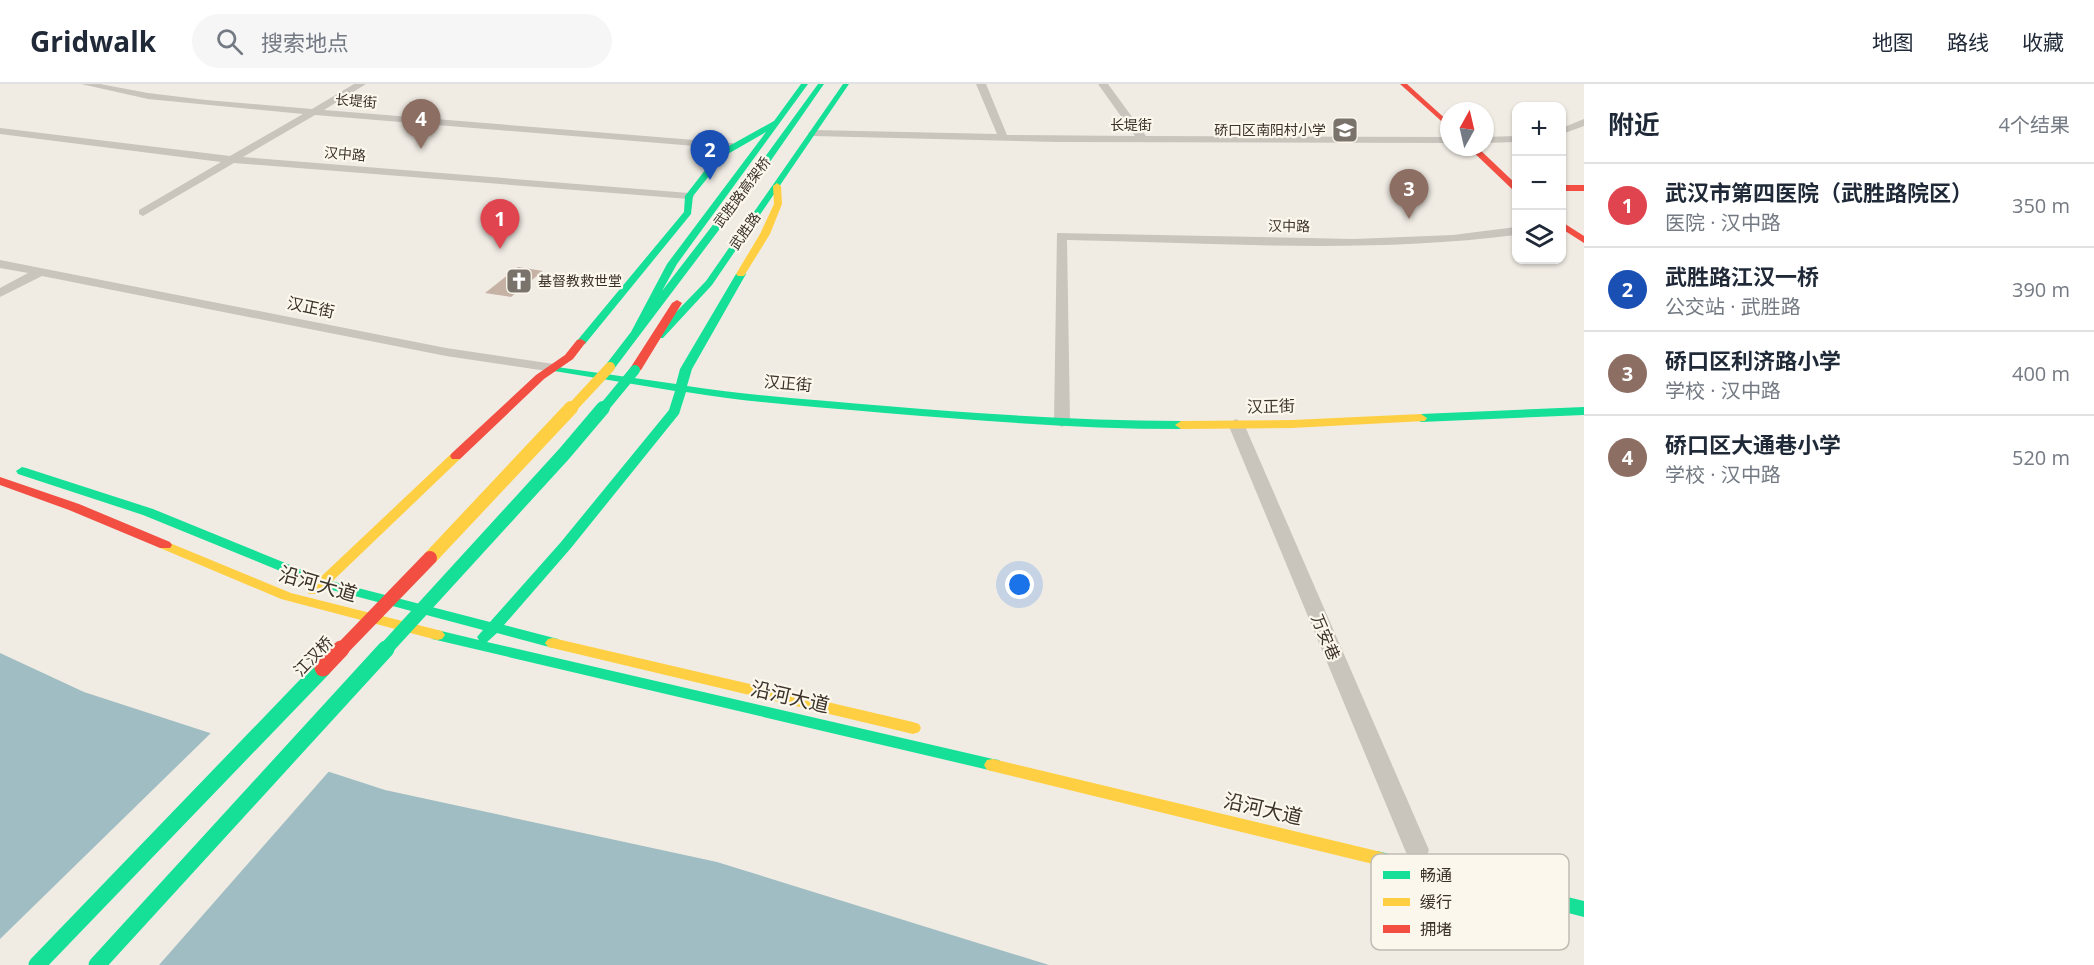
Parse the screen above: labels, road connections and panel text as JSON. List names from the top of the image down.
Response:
{
  "streets": {
    "main road": [
      "武胜路高架桥",
      "武胜路",
      "汉正街",
      "沿河大道",
      "江汉桥"
    ],
    "street": ["长堤街", "汉中路", "万安巷"]
  },
  "crossings": [
    ["长堤街", "武胜路"],
    ["汉中路", "汉正街"],
    ["武胜路高架桥", "武胜路"],
    ["武胜路高架桥", "江汉桥"],
    ["汉正街", "万安巷"]
  ],
  "places": {
    "school or university": ["硚口区南阳村小学"],
    "church": ["基督教救世堂"]
  },
  "legend": ["畅通", "缓行", "拥堵"],
  "north": "top",
  "page": {
    "header": "Gridwalk",
    "search": "搜索地点",
    "nav": ["地图", "路线", "收藏"],
    "heading": ["附近", "4个结果"],
    "pins": [
      "4",
      "2",
      "3",
      "1"
    ],
    "map_buttons": ["+", "−"],
    "list": [
      {
        "mark": "1",
        "name": "武汉市第四医院（武胜路院区）",
        "note": "医院 · 汉中路",
        "value": "350 m"
      },
      {
        "mark": "2",
        "name": "武胜路江汉一桥",
        "note": "公交站 · 武胜路",
        "value": "390 m"
      },
      {
        "mark": "3",
        "name": "硚口区利济路小学",
        "note": "学校 · 汉中路",
        "value": "400 m"
      },
      {
        "mark": "4",
        "name": "硚口区大通巷小学",
        "note": "学校 · 汉中路",
        "value": "520 m"
      }
    ]
  }
}
